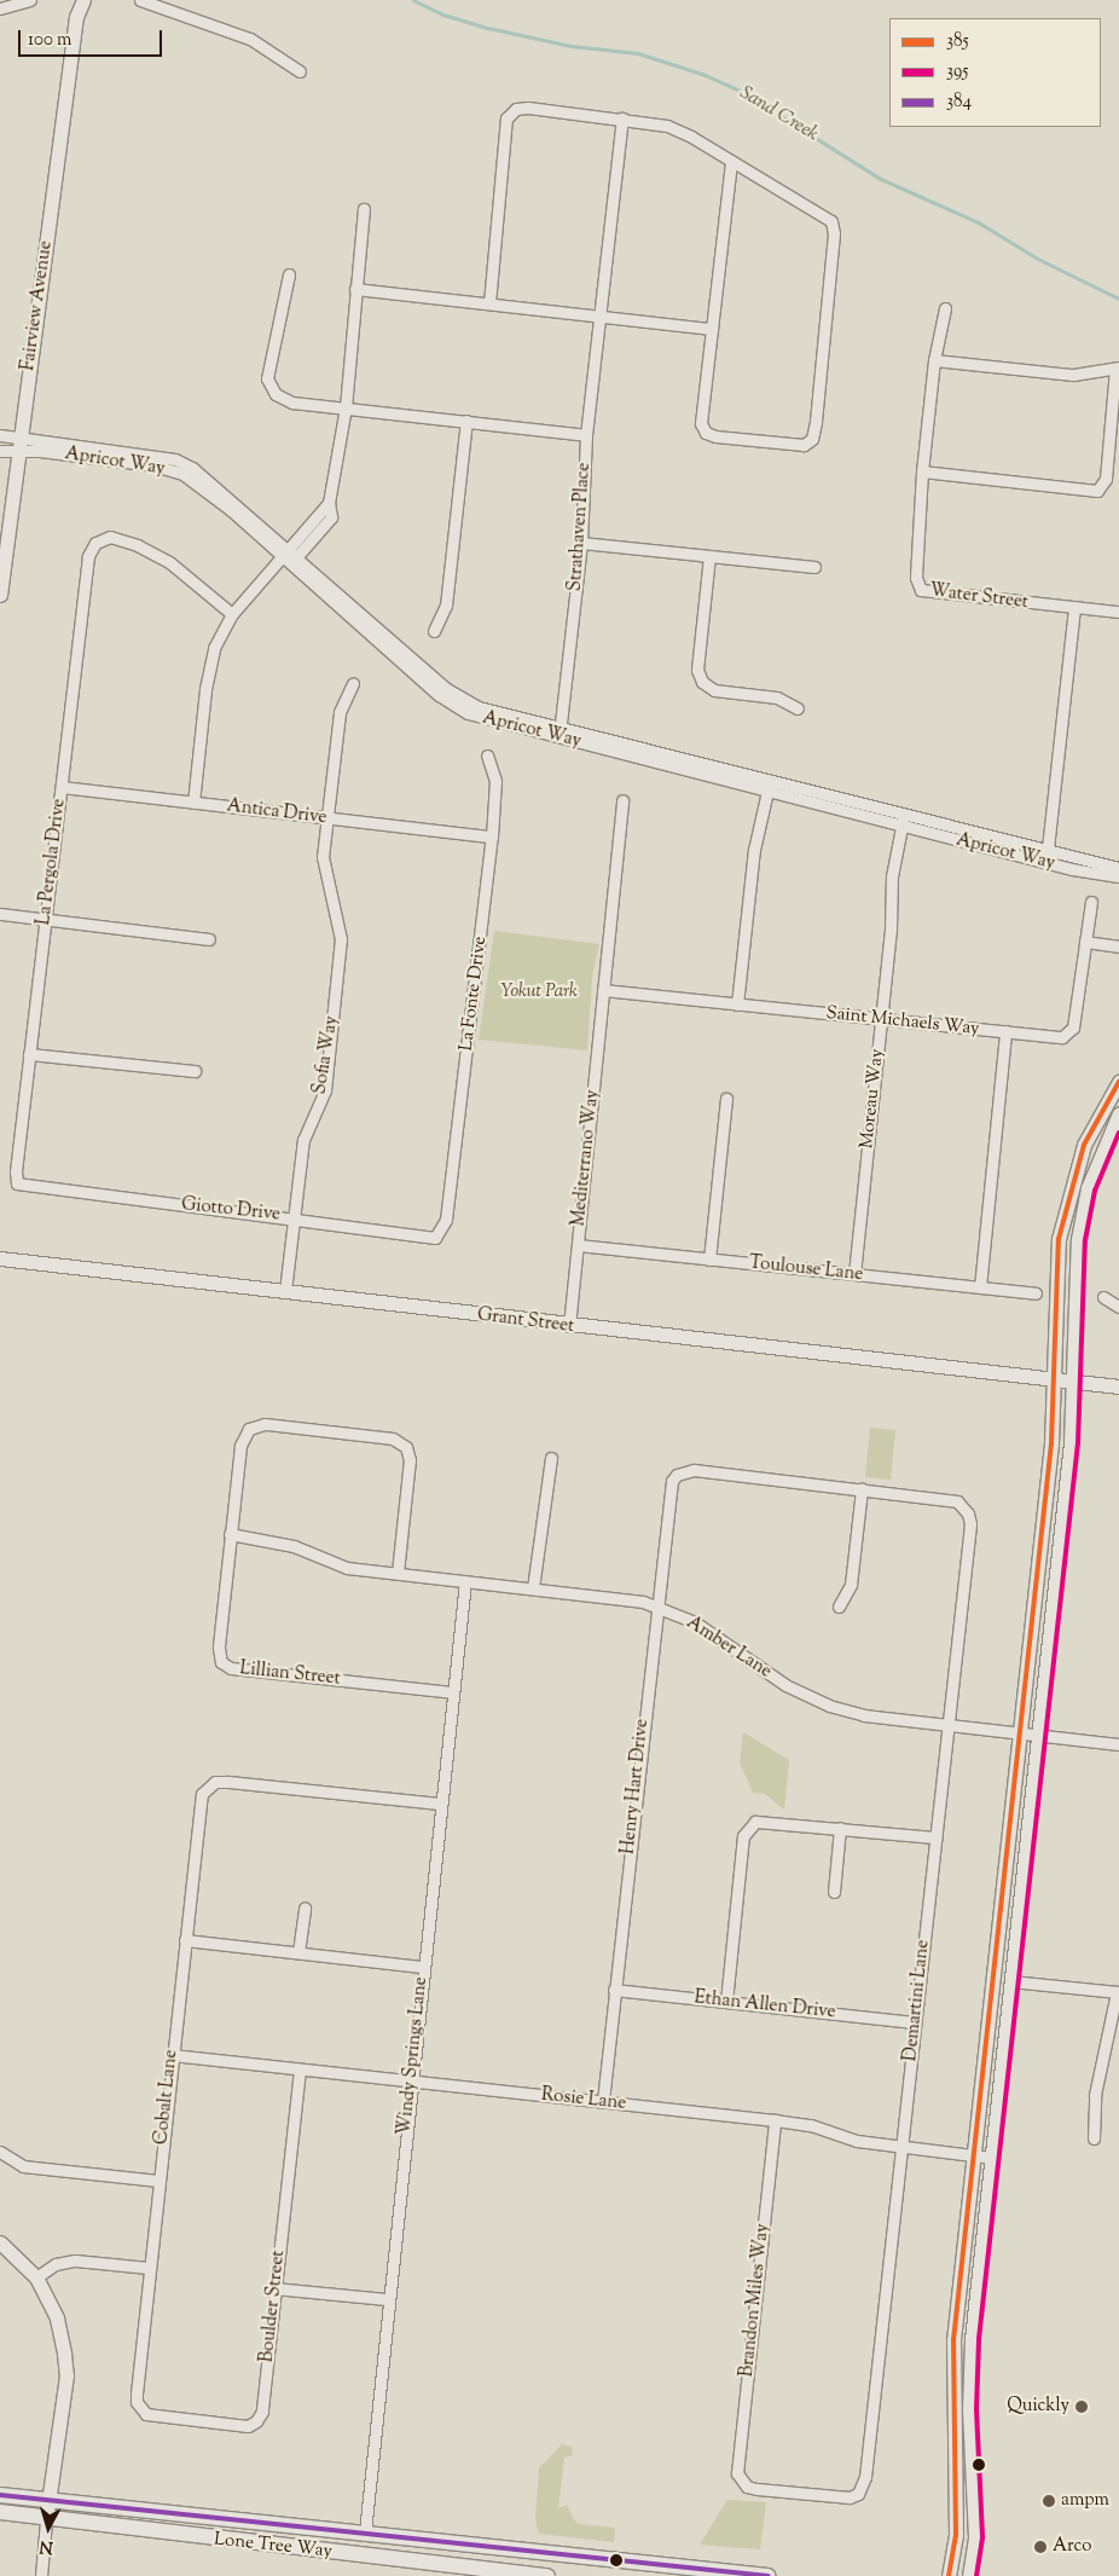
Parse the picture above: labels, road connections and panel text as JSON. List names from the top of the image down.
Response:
{
  "streets": {
    "main road": ["Lone Tree Way"],
    "street": [
      "Fairview Avenue",
      "Apricot Way",
      "Strathaven Place",
      "Water Street",
      "Antica Drive",
      "La Pergola Drive",
      "La Fonte Drive",
      "Saint Michaels Way",
      "Sofia Way",
      "Moreau Way",
      "Mediterrano Way",
      "Giotto Drive",
      "Toulouse Lane",
      "Grant Street",
      "Amber Lane",
      "Lillian Street",
      "Henry Hart Drive",
      "Demartini Lane",
      "Ethan Allen Drive",
      "Windy Springs Lane",
      "Cobalt Lane",
      "Rosie Lane",
      "Brandon Miles Way",
      "Boulder Street"
    ]
  },
  "crossings": [
    ["Fairview Avenue", "Apricot Way"],
    ["Apricot Way", "Strathaven Place"],
    ["Apricot Way", "Moreau Way"],
    ["Antica Drive", "La Pergola Drive"],
    ["Antica Drive", "La Fonte Drive"],
    ["Antica Drive", "Sofia Way"],
    ["La Pergola Drive", "Giotto Drive"],
    ["La Fonte Drive", "Giotto Drive"],
    ["Saint Michaels Way", "Moreau Way"],
    ["Saint Michaels Way", "Mediterrano Way"],
    ["Sofia Way", "Giotto Drive"],
    ["Sofia Way", "Grant Street"],
    ["Moreau Way", "Toulouse Lane"],
    ["Mediterrano Way", "Toulouse Lane"],
    ["Mediterrano Way", "Grant Street"],
    ["Amber Lane", "Lillian Street"],
    ["Amber Lane", "Henry Hart Drive"],
    ["Amber Lane", "Demartini Lane"],
    ["Amber Lane", "Windy Springs Lane"],
    ["Lillian Street", "Windy Springs Lane"],
    ["Henry Hart Drive", "Demartini Lane"],
    ["Henry Hart Drive", "Ethan Allen Drive"],
    ["Henry Hart Drive", "Rosie Lane"],
    ["Demartini Lane", "Ethan Allen Drive"],
    ["Demartini Lane", "Rosie Lane"],
    ["Demartini Lane", "Brandon Miles Way"],
    ["Windy Springs Lane", "Cobalt Lane"],
    ["Windy Springs Lane", "Rosie Lane"],
    ["Windy Springs Lane", "Lone Tree Way"],
    ["Cobalt Lane", "Rosie Lane"],
    ["Cobalt Lane", "Boulder Street"],
    ["Rosie Lane", "Brandon Miles Way"],
    ["Rosie Lane", "Boulder Street"]
  ],
  "water": ["Sand Creek"],
  "parks": ["Yokut Park"],
  "places": ["Quickly", "ampm", "Arco"],
  "lines": ["transit line 385", "transit line 395", "transit line 384"],
  "legend": ["385", "395", "384"],
  "scale_bar": "100 m",
  "north": "bottom"
}
